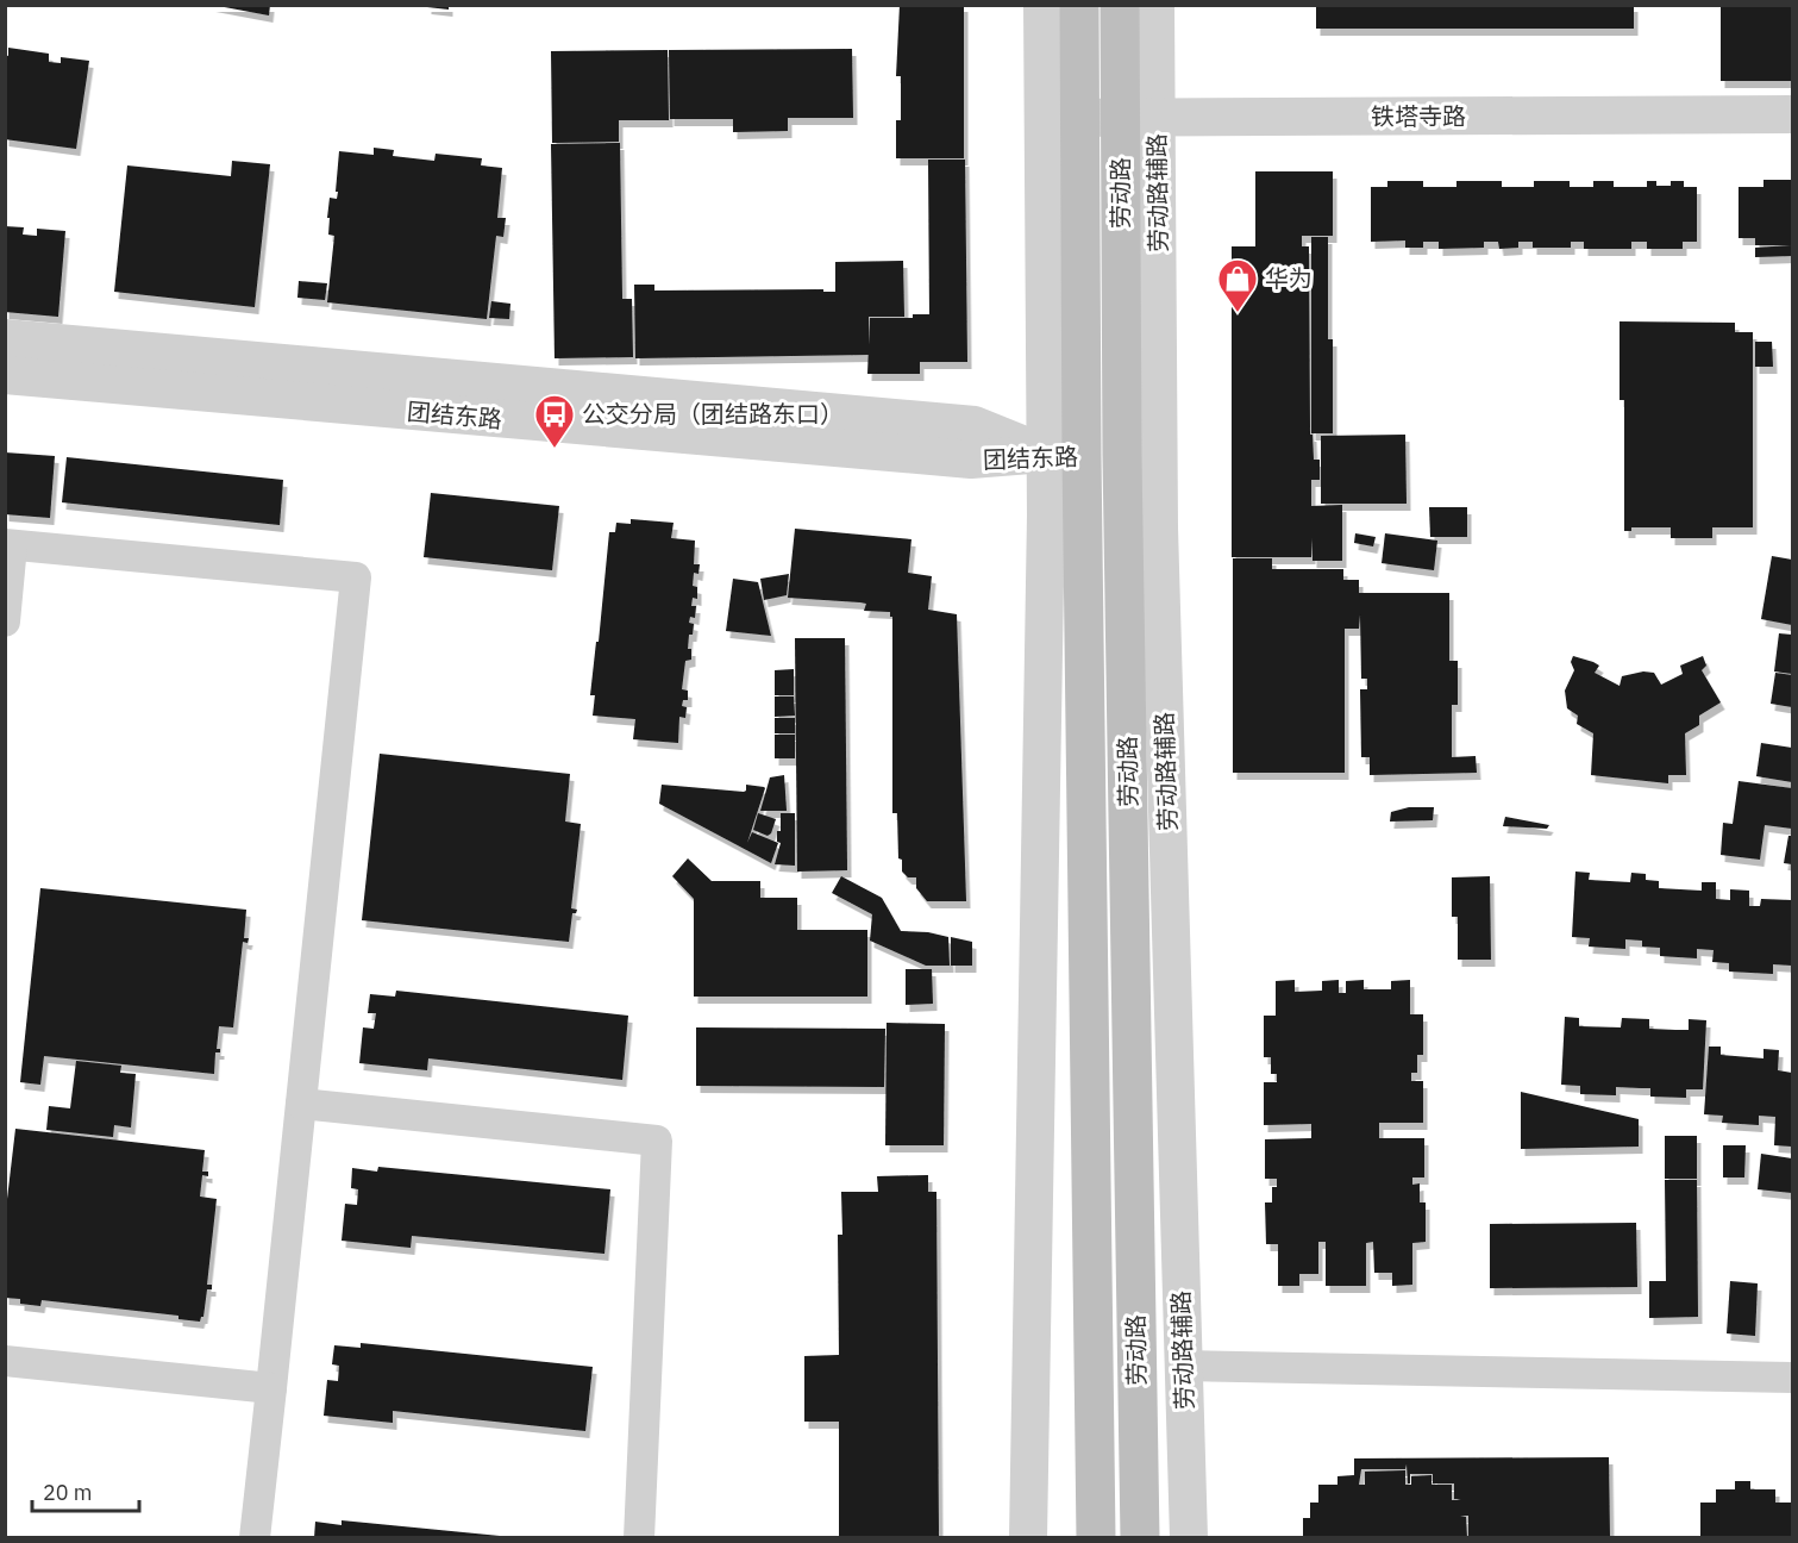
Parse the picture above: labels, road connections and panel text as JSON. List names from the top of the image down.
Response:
{
  "streets": {
    "main road": ["劳动路"],
    "street": ["铁塔寺路", "劳动路辅路", "团结东路"]
  },
  "crossings": [
    ["铁塔寺路", "劳动路"],
    ["铁塔寺路", "劳动路辅路"],
    ["劳动路", "劳动路辅路"],
    ["劳动路", "团结东路"],
    ["劳动路辅路", "团结东路"]
  ],
  "places": {
    "shop": ["华为"],
    "bus stop": ["公交分局（团结路东口）"]
  },
  "scale_bar": "20 m"
}
